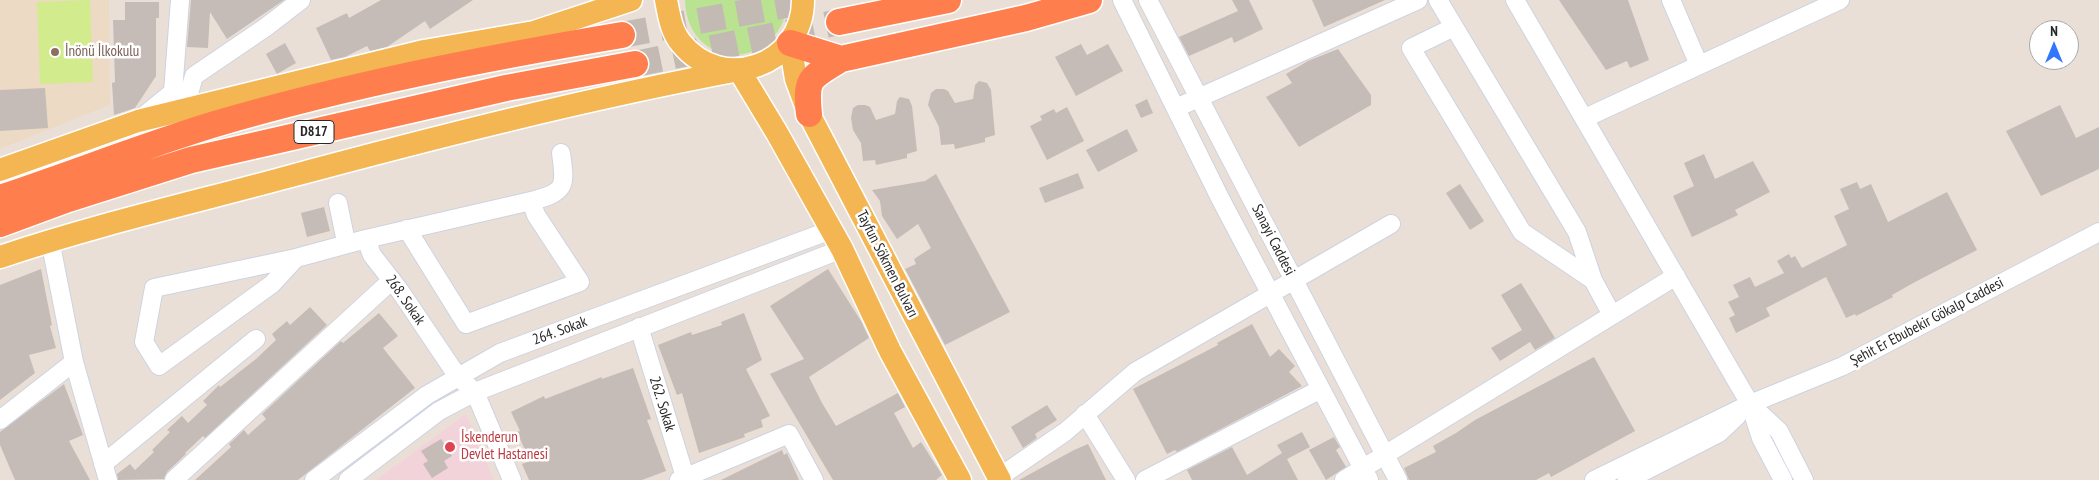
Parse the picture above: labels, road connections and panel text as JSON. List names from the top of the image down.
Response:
{
  "streets": {
    "highway": ["D817"],
    "main road": ["Tayfun Sökmen Bulvarı"],
    "street": [
      "Sanayi Caddesi",
      "268. Sokak",
      "Şehit Er Ebubekir Gökalp Caddesi",
      "264. Sokak",
      "262. Sokak"
    ]
  },
  "crossings": [
    ["268. Sokak", "264. Sokak"],
    ["264. Sokak", "262. Sokak"]
  ],
  "places": ["İnönü İlkokulu", "İskenderun Devlet Hastanesi"],
  "north": "top"
}
